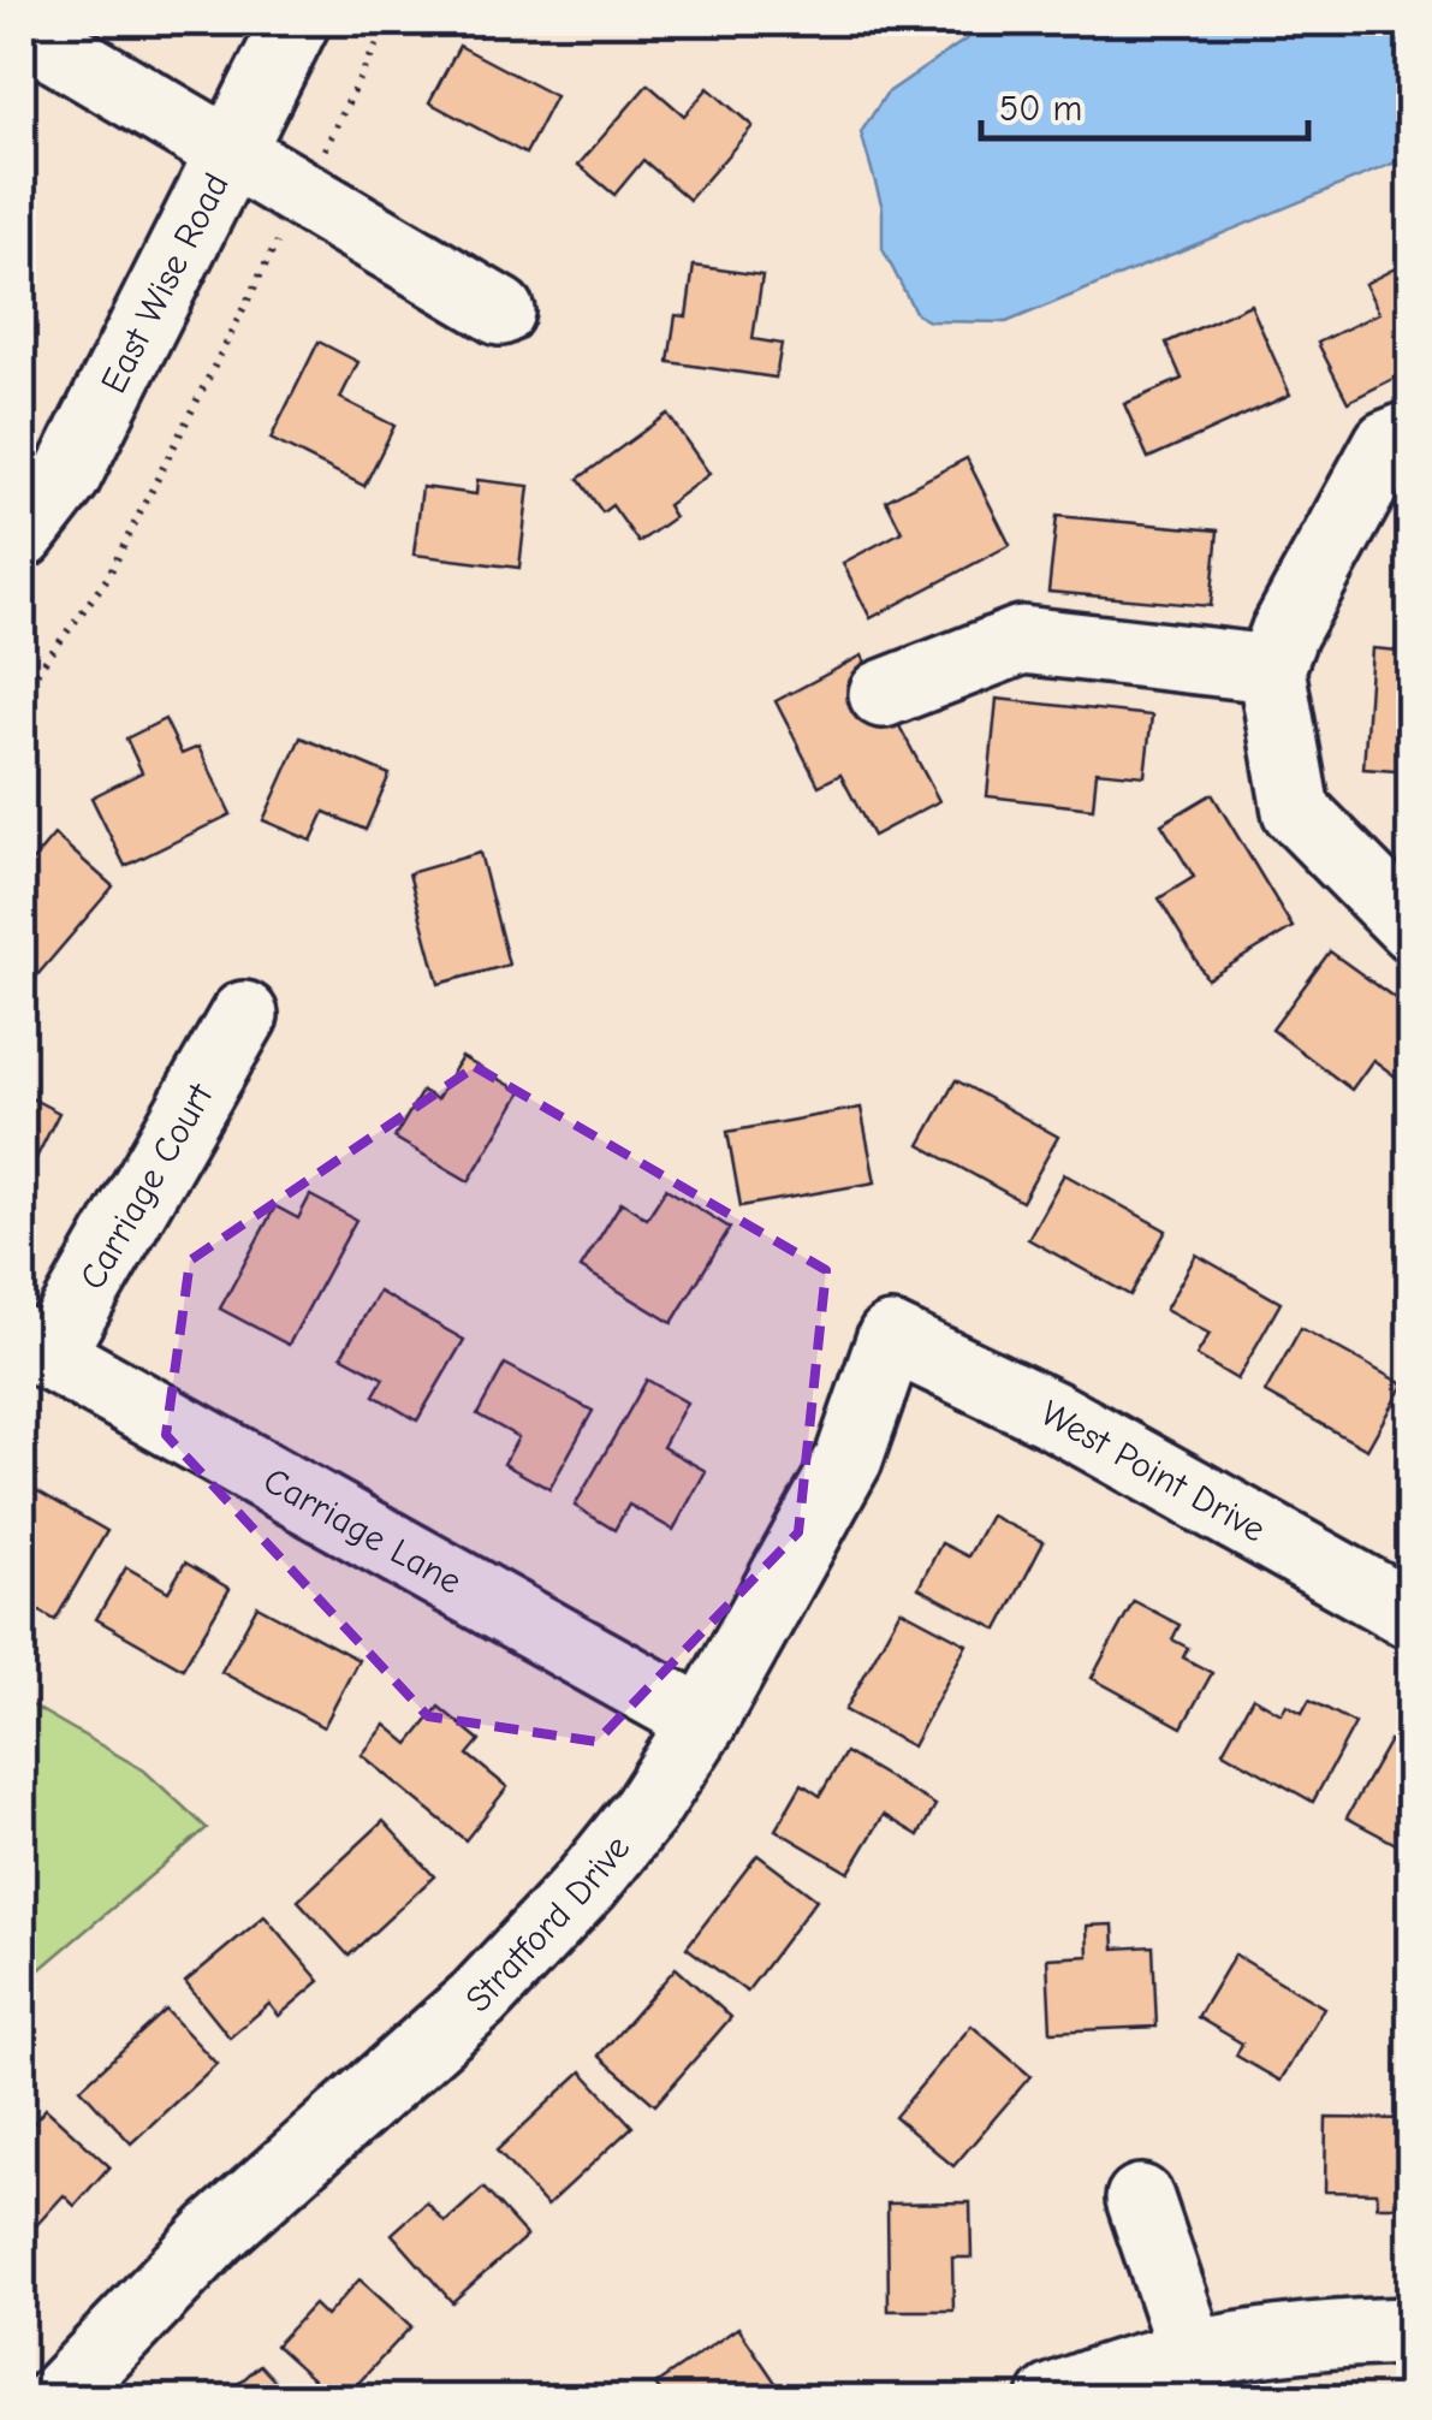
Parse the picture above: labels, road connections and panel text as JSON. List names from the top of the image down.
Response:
{
  "streets": {
    "street": [
      "East Wise Road",
      "Carriage Court",
      "West Point Drive",
      "Carriage Lane",
      "Stratford Drive"
    ]
  },
  "crossings": [
    ["Carriage Court", "Carriage Lane"],
    ["West Point Drive", "Stratford Drive"],
    ["Carriage Lane", "Stratford Drive"]
  ],
  "scale_bar": "50 m"
}
